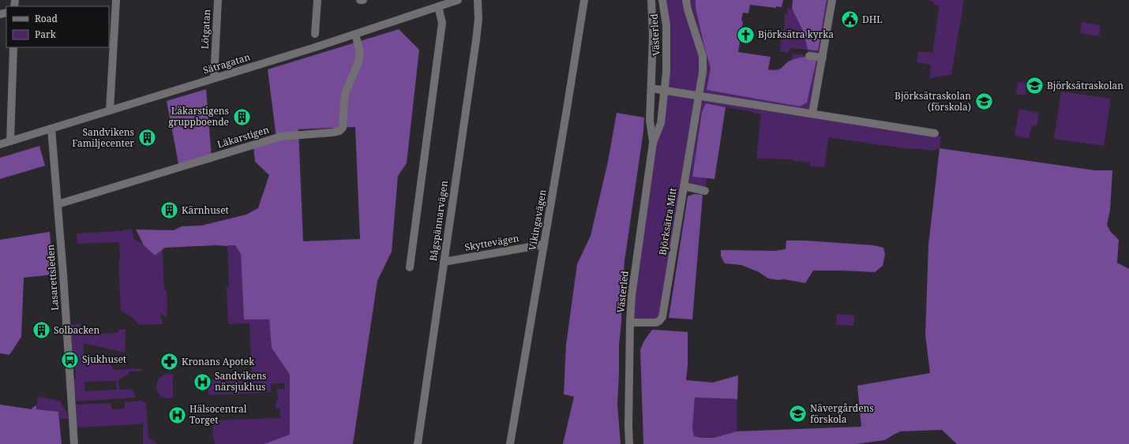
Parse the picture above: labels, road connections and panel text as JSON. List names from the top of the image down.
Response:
{
  "streets": {
    "street": [
      "Lötgatan",
      "Västerled",
      "Sätragatan",
      "Läkarstigen",
      "Vikingavägen",
      "Bågspännarvägen",
      "Björksätra Mitt",
      "Skyttevägen",
      "Lasarettsleden"
    ]
  },
  "crossings": [
    ["Lötgatan", "Sätragatan"],
    ["Västerled", "Björksätra Mitt"],
    ["Sätragatan", "Läkarstigen"],
    ["Sätragatan", "Lasarettsleden"],
    ["Läkarstigen", "Lasarettsleden"],
    ["Vikingavägen", "Skyttevägen"],
    ["Bågspännarvägen", "Skyttevägen"]
  ],
  "places": {
    "public building": ["DHL"],
    "church": ["Björksätra kyrka"],
    "school or university": ["Björksätraskolan", "Björksätraskolan (förskola)", "Nävergårdens förskola"],
    "building": [
      "Läkarstigens gruppboende",
      "Sandvikens Familjecenter",
      "Kärnhuset",
      "Solbacken"
    ],
    "bus stop": ["Sjukhuset"],
    "pharmacy": ["Kronans Apotek"],
    "hospital": ["Sandvikens närsjukhus", "Hälsocentral Torget"]
  },
  "legend": ["Road", "Park"]
}
